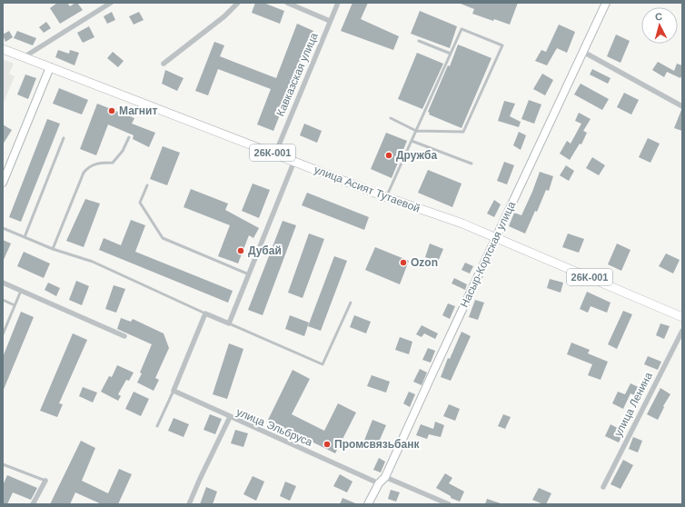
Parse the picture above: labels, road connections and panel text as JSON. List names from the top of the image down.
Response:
{
  "streets": {
    "main road": ["26К-001", "улица Асият Тутаевой"],
    "street": [
      "Кавказская улица",
      "Насыр-Кортская улица",
      "улица Ленина",
      "улица Эльбруса"
    ]
  },
  "crossings": [
    ["Кавказская улица", "улица Асият Тутаевой"],
    ["26К-001", "улица Асият Тутаевой"],
    ["улица Асият Тутаевой", "Насыр-Кортская улица"],
    ["Насыр-Кортская улица", "улица Эльбруса"]
  ],
  "places": [
    "Магнит",
    "Дружба",
    "Дубай",
    "Ozon",
    "Промсвязьбанк"
  ],
  "north": "top"
}
